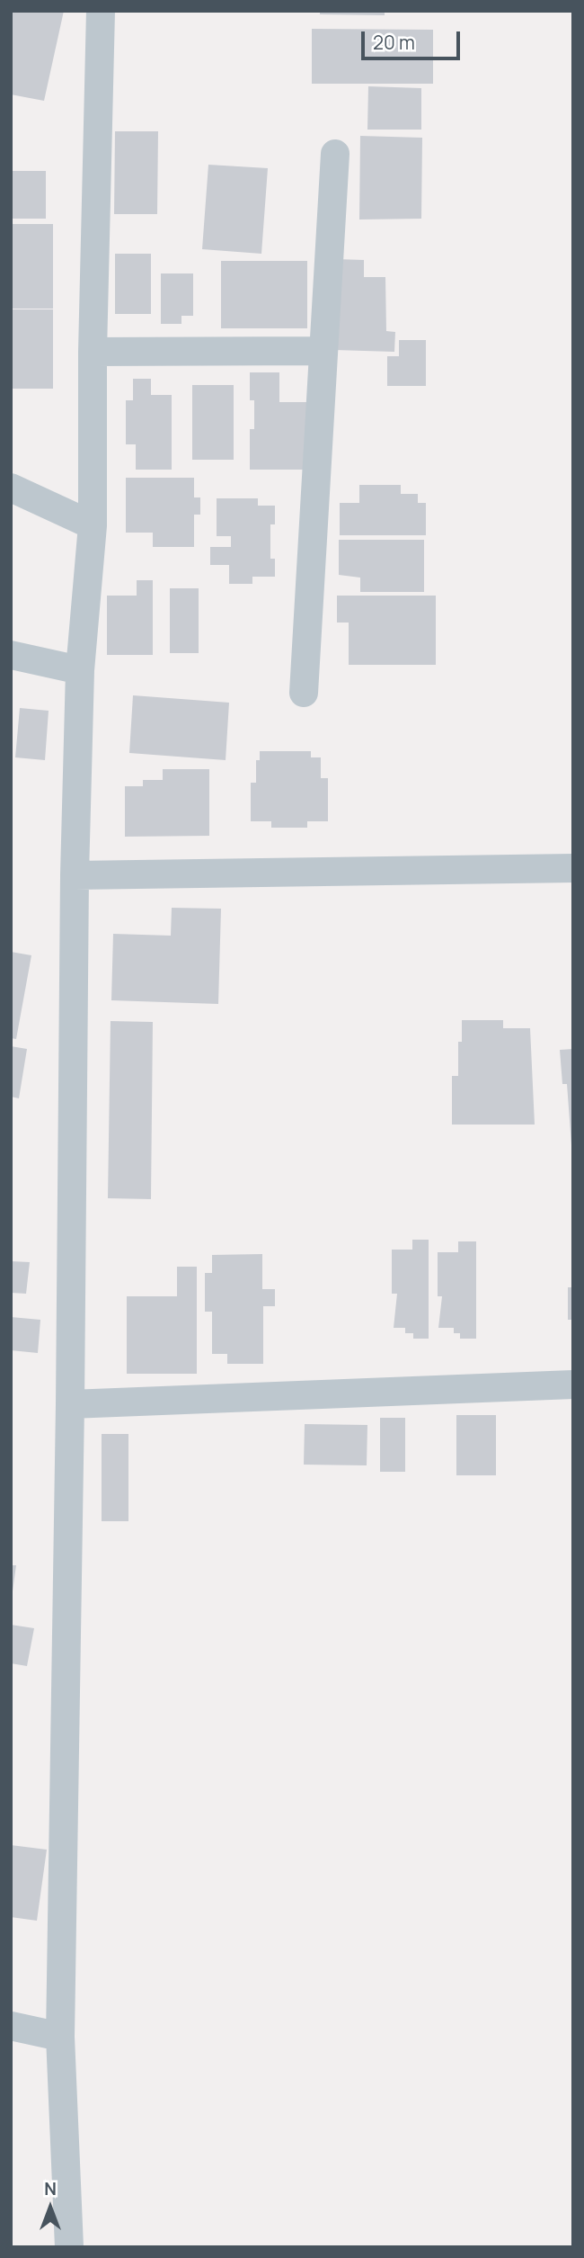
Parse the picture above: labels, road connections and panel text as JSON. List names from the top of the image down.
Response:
{
  "scale_bar": "20 m",
  "north": "top"
}
